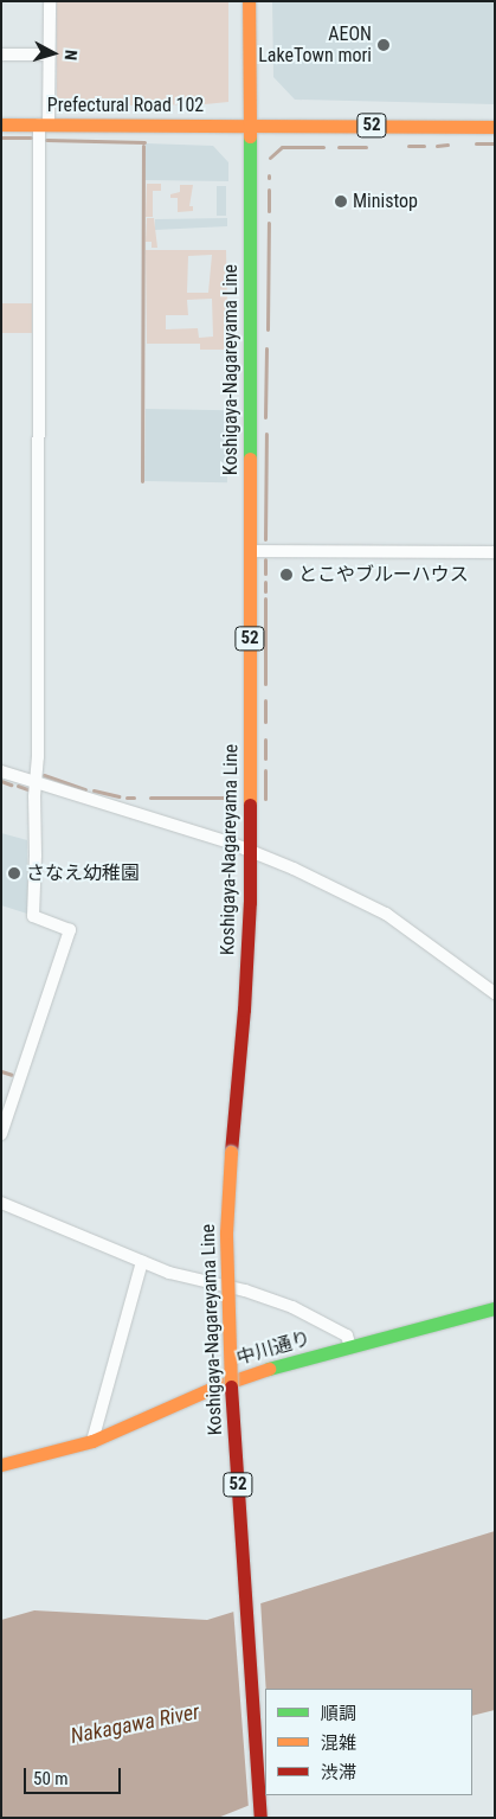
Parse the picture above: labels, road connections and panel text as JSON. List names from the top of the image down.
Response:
{
  "streets": {
    "main road": [
      "Prefectural Road 102",
      "52",
      "Koshigaya-Nagareyama Line",
      "中川通り"
    ]
  },
  "crossings": [
    ["Prefectural Road 102", "52"],
    ["Prefectural Road 102", "Koshigaya-Nagareyama Line"],
    ["52", "Koshigaya-Nagareyama Line"]
  ],
  "water": ["Nakagawa River"],
  "places": [
    "AEON LakeTown mori",
    "Ministop",
    "とこやブルーハウス",
    "さなえ幼稚園"
  ],
  "legend": ["順調", "混雑", "渋滞"],
  "scale_bar": "50 m",
  "north": "right"
}
